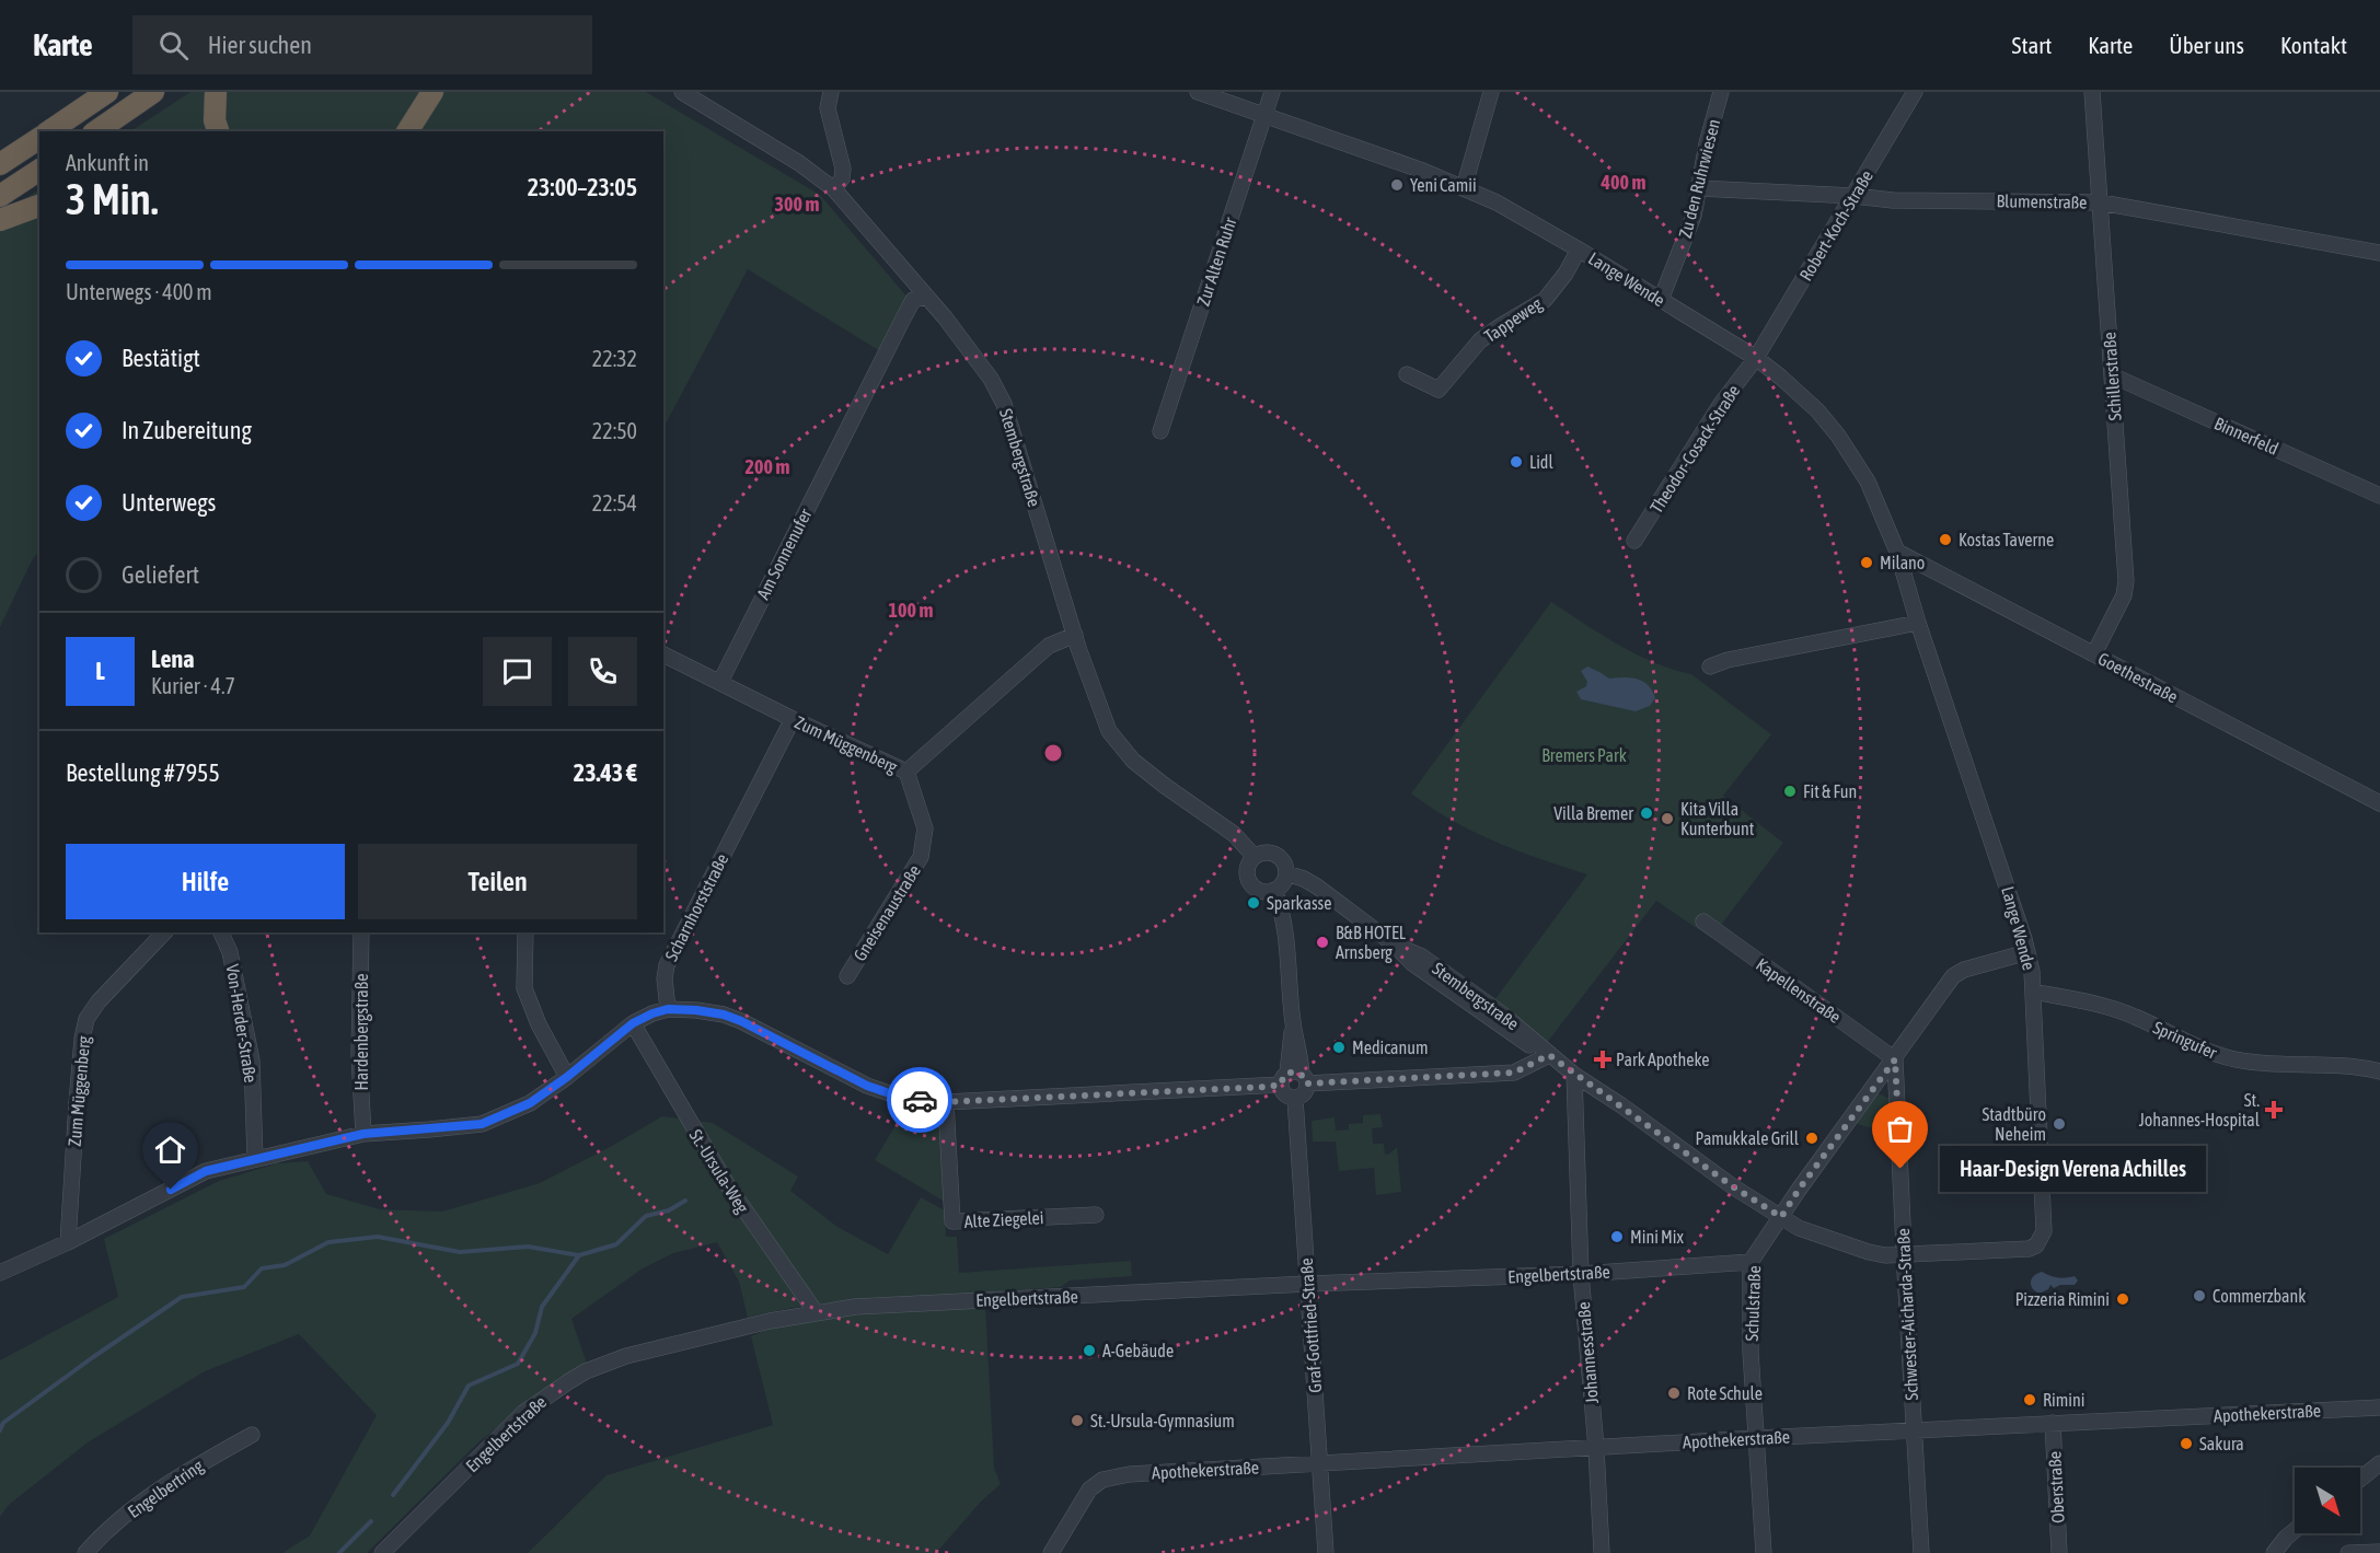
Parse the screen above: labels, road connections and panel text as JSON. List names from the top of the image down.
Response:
{
  "streets": {
    "street": [
      "Zu den Ruhrwiesen",
      "Blumenstraße",
      "Robert-Koch-Straße",
      "Zur Alten Ruhr",
      "Lange Wende",
      "Tappeweg",
      "Schillerstraße",
      "Binnerfeld",
      "Theodor-Cosack-Straße",
      "Stembergstraße",
      "Am Sonnenufer",
      "Goethestraße",
      "Zum Müggenberg",
      "Scharnhorststraße",
      "Gneisenaustraße",
      "Kapellenstraße",
      "Von-Herder-Straße",
      "Hardenbergstraße",
      "Springufer",
      "St.-Ursula-Weg",
      "Alte Ziegelei",
      "Engelbertstraße",
      "Schulstraße",
      "Schwester-Aicharda-Straße",
      "Graf-Gottfried-Straße",
      "Johannesstraße",
      "Apothekerstraße",
      "Oberstraße",
      "Engelbertring"
    ]
  },
  "crossings": [
    ["Zu den Ruhrwiesen", "Blumenstraße"],
    ["Zu den Ruhrwiesen", "Lange Wende"],
    ["Blumenstraße", "Robert-Koch-Straße"],
    ["Blumenstraße", "Schillerstraße"],
    ["Robert-Koch-Straße", "Lange Wende"],
    ["Robert-Koch-Straße", "Theodor-Cosack-Straße"],
    ["Zur Alten Ruhr", "Lange Wende"],
    ["Lange Wende", "Tappeweg"],
    ["Lange Wende", "Theodor-Cosack-Straße"],
    ["Lange Wende", "Goethestraße"],
    ["Lange Wende", "Springufer"],
    ["Lange Wende", "Schwester-Aicharda-Straße"],
    ["Schillerstraße", "Binnerfeld"],
    ["Schillerstraße", "Goethestraße"],
    ["Stembergstraße", "Am Sonnenufer"],
    ["Stembergstraße", "Zum Müggenberg"],
    ["Stembergstraße", "Schulstraße"],
    ["Stembergstraße", "Johannesstraße"],
    ["Am Sonnenufer", "Zum Müggenberg"],
    ["Zum Müggenberg", "Scharnhorststraße"],
    ["Zum Müggenberg", "Gneisenaustraße"],
    ["Kapellenstraße", "Schulstraße"],
    ["Kapellenstraße", "Schwester-Aicharda-Straße"],
    ["St.-Ursula-Weg", "Engelbertstraße"],
    ["Engelbertstraße", "Schulstraße"],
    ["Engelbertstraße", "Graf-Gottfried-Straße"],
    ["Engelbertstraße", "Johannesstraße"],
    ["Schulstraße", "Schwester-Aicharda-Straße"],
    ["Schulstraße", "Apothekerstraße"],
    ["Schwester-Aicharda-Straße", "Apothekerstraße"],
    ["Graf-Gottfried-Straße", "Apothekerstraße"],
    ["Johannesstraße", "Apothekerstraße"],
    ["Apothekerstraße", "Oberstraße"]
  ],
  "parks": ["Bremers Park"],
  "places": {
    "other": [
      "Yeni Camii",
      "Lidl",
      "Kostas Taverne",
      "Milano",
      "Fit & Fun",
      "Villa Bremer",
      "Kita Villa Kunterbunt",
      "Sparkasse",
      "B&B HOTEL Arnsberg",
      "Medicanum",
      "Stadtbüro Neheim",
      "Pamukkale Grill",
      "Haar-Design Verena Achilles",
      "Mini Mix",
      "Commerzbank",
      "Pizzeria Rimini",
      "A-Gebäude",
      "Rote Schule",
      "Rimini",
      "St.-Ursula-Gymnasium",
      "Sakura"
    ],
    "health": ["Park Apotheke", "St. Johannes-Hospital"]
  },
  "north": "bottom right",
  "page": {
    "header": "Karte",
    "search": "Hier suchen",
    "nav": [
      "Start",
      "Karte",
      "Über uns",
      "Kontakt"
    ],
    "heading": ["3 Min.", "Ankunft in", "23:00–23:05"],
    "panel": [
      "Lena",
      "Kurier · 4.7",
      "Bestellung #7955",
      "23.43 €"
    ],
    "bar": "Unterwegs · 400 m",
    "list": [
      ["Bestätigt", "22:32"],
      ["In Zubereitung", "22:50"],
      ["Unterwegs", "22:54"],
      "Geliefert"
    ],
    "round": "L",
    "buttons": ["Hilfe", "Teilen"],
    "bubble": "Haar-Design Verena Achilles"
  },
  "rings": [
    "400 m",
    "300 m",
    "200 m",
    "100 m"
  ]
}
